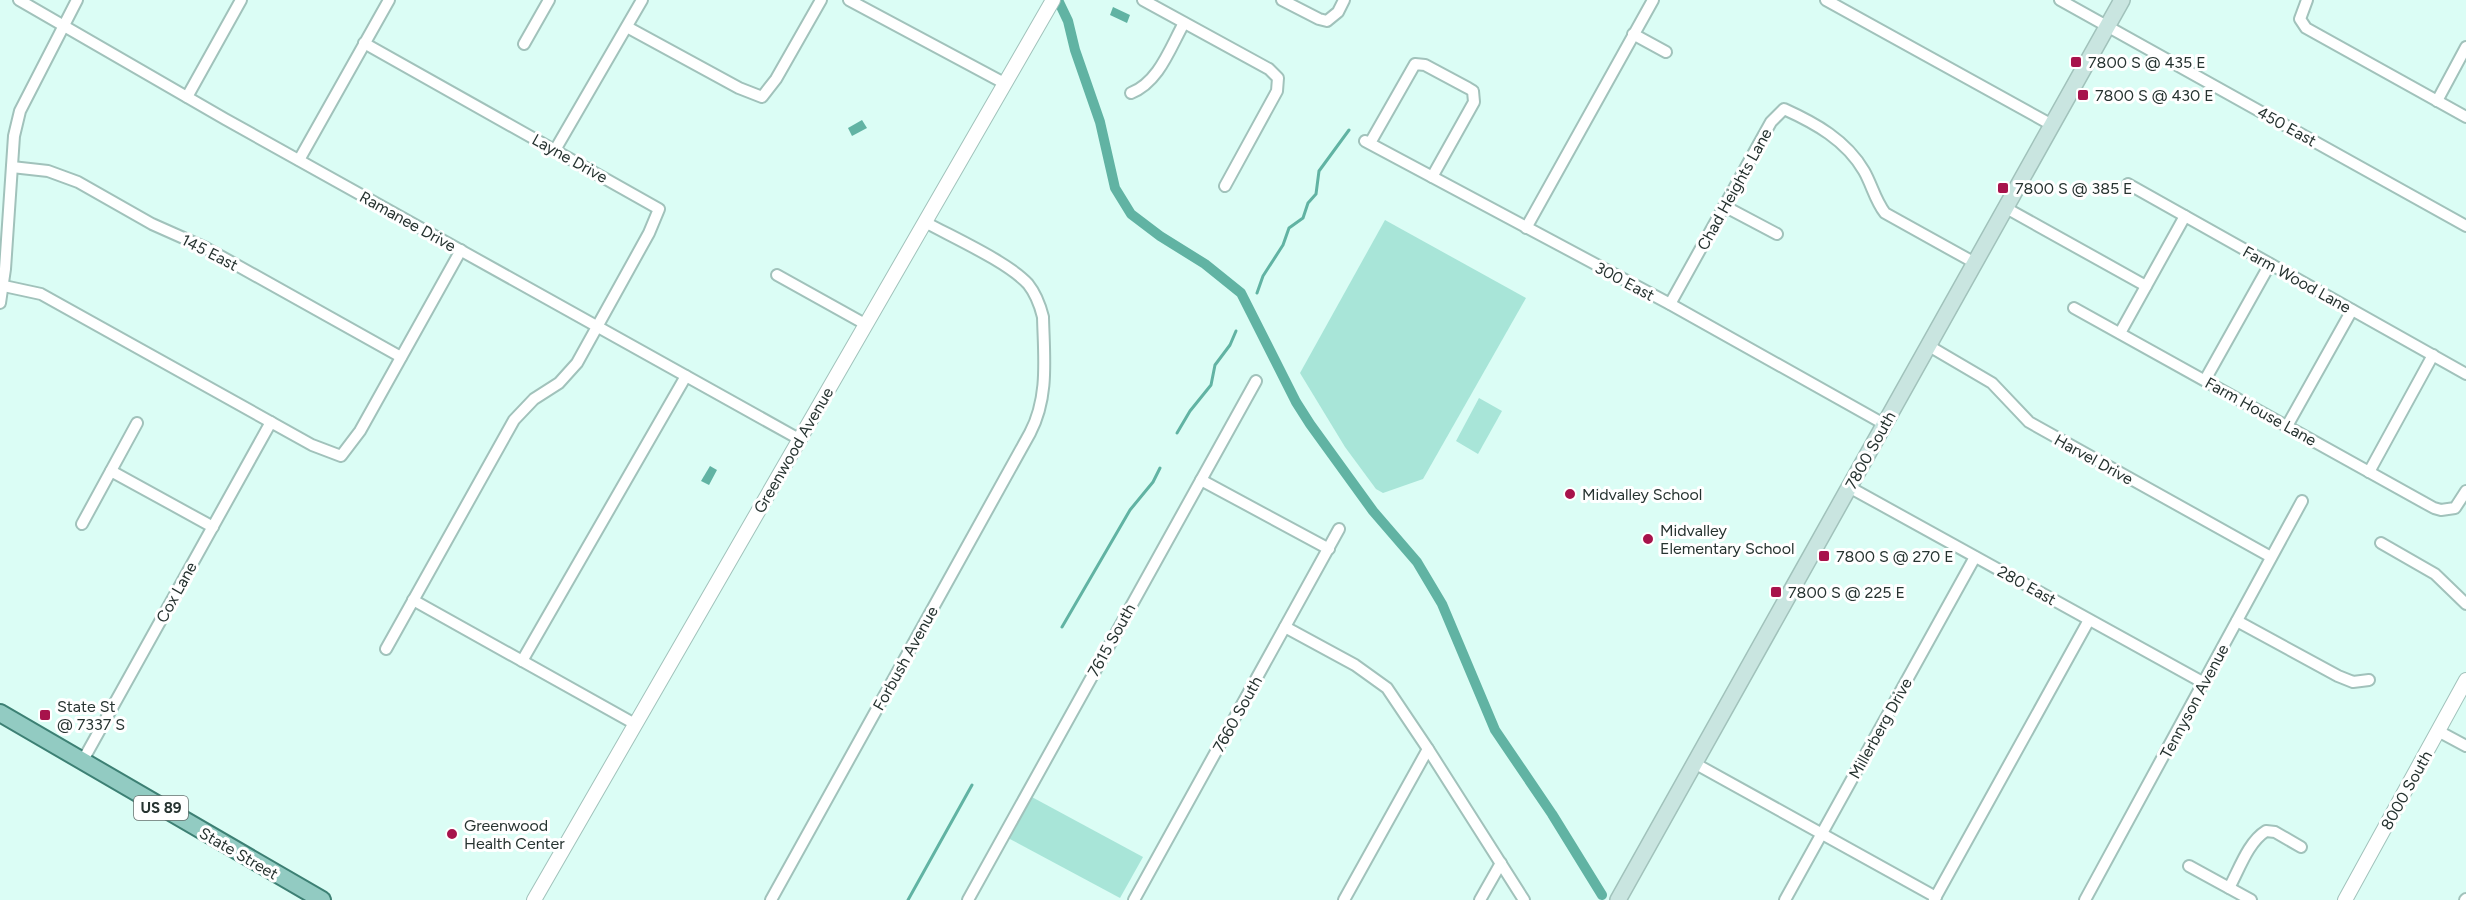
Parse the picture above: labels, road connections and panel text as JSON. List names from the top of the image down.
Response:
{
  "streets": {
    "main road": ["7800 South", "US 89", "State Street"],
    "street": [
      "450 East",
      "Layne Drive",
      "Chad Heights Lane",
      "Ramanee Drive",
      "145 East",
      "Farm Wood Lane",
      "300 East",
      "Farm House Lane",
      "Greenwood Avenue",
      "Harvel Drive",
      "280 East",
      "Cox Lane",
      "7615 South",
      "Forbush Avenue",
      "Tennyson Avenue",
      "7660 South",
      "Millerberg Drive",
      "8000 South"
    ]
  },
  "crossings": [
    ["450 East", "7800 South"],
    ["Layne Drive", "Ramanee Drive"],
    ["Chad Heights Lane", "300 East"],
    ["Chad Heights Lane", "7800 South"],
    ["Ramanee Drive", "Greenwood Avenue"],
    ["300 East", "7800 South"],
    ["Greenwood Avenue", "Forbush Avenue"],
    ["7800 South", "Harvel Drive"],
    ["7800 South", "280 East"],
    ["Harvel Drive", "Tennyson Avenue"],
    ["280 East", "Tennyson Avenue"],
    ["280 East", "Millerberg Drive"],
    ["Cox Lane", "State Street"]
  ],
  "places": {
    "transit": [
      "7800 S @ 435 E",
      "7800 S @ 430 E",
      "7800 S @ 385 E",
      "7800 S @ 270 E",
      "7800 S @ 225 E",
      "State St @ 7337 S"
    ],
    "other": ["Midvalley School", "Midvalley Elementary School", "Greenwood Health Center"]
  }
}
